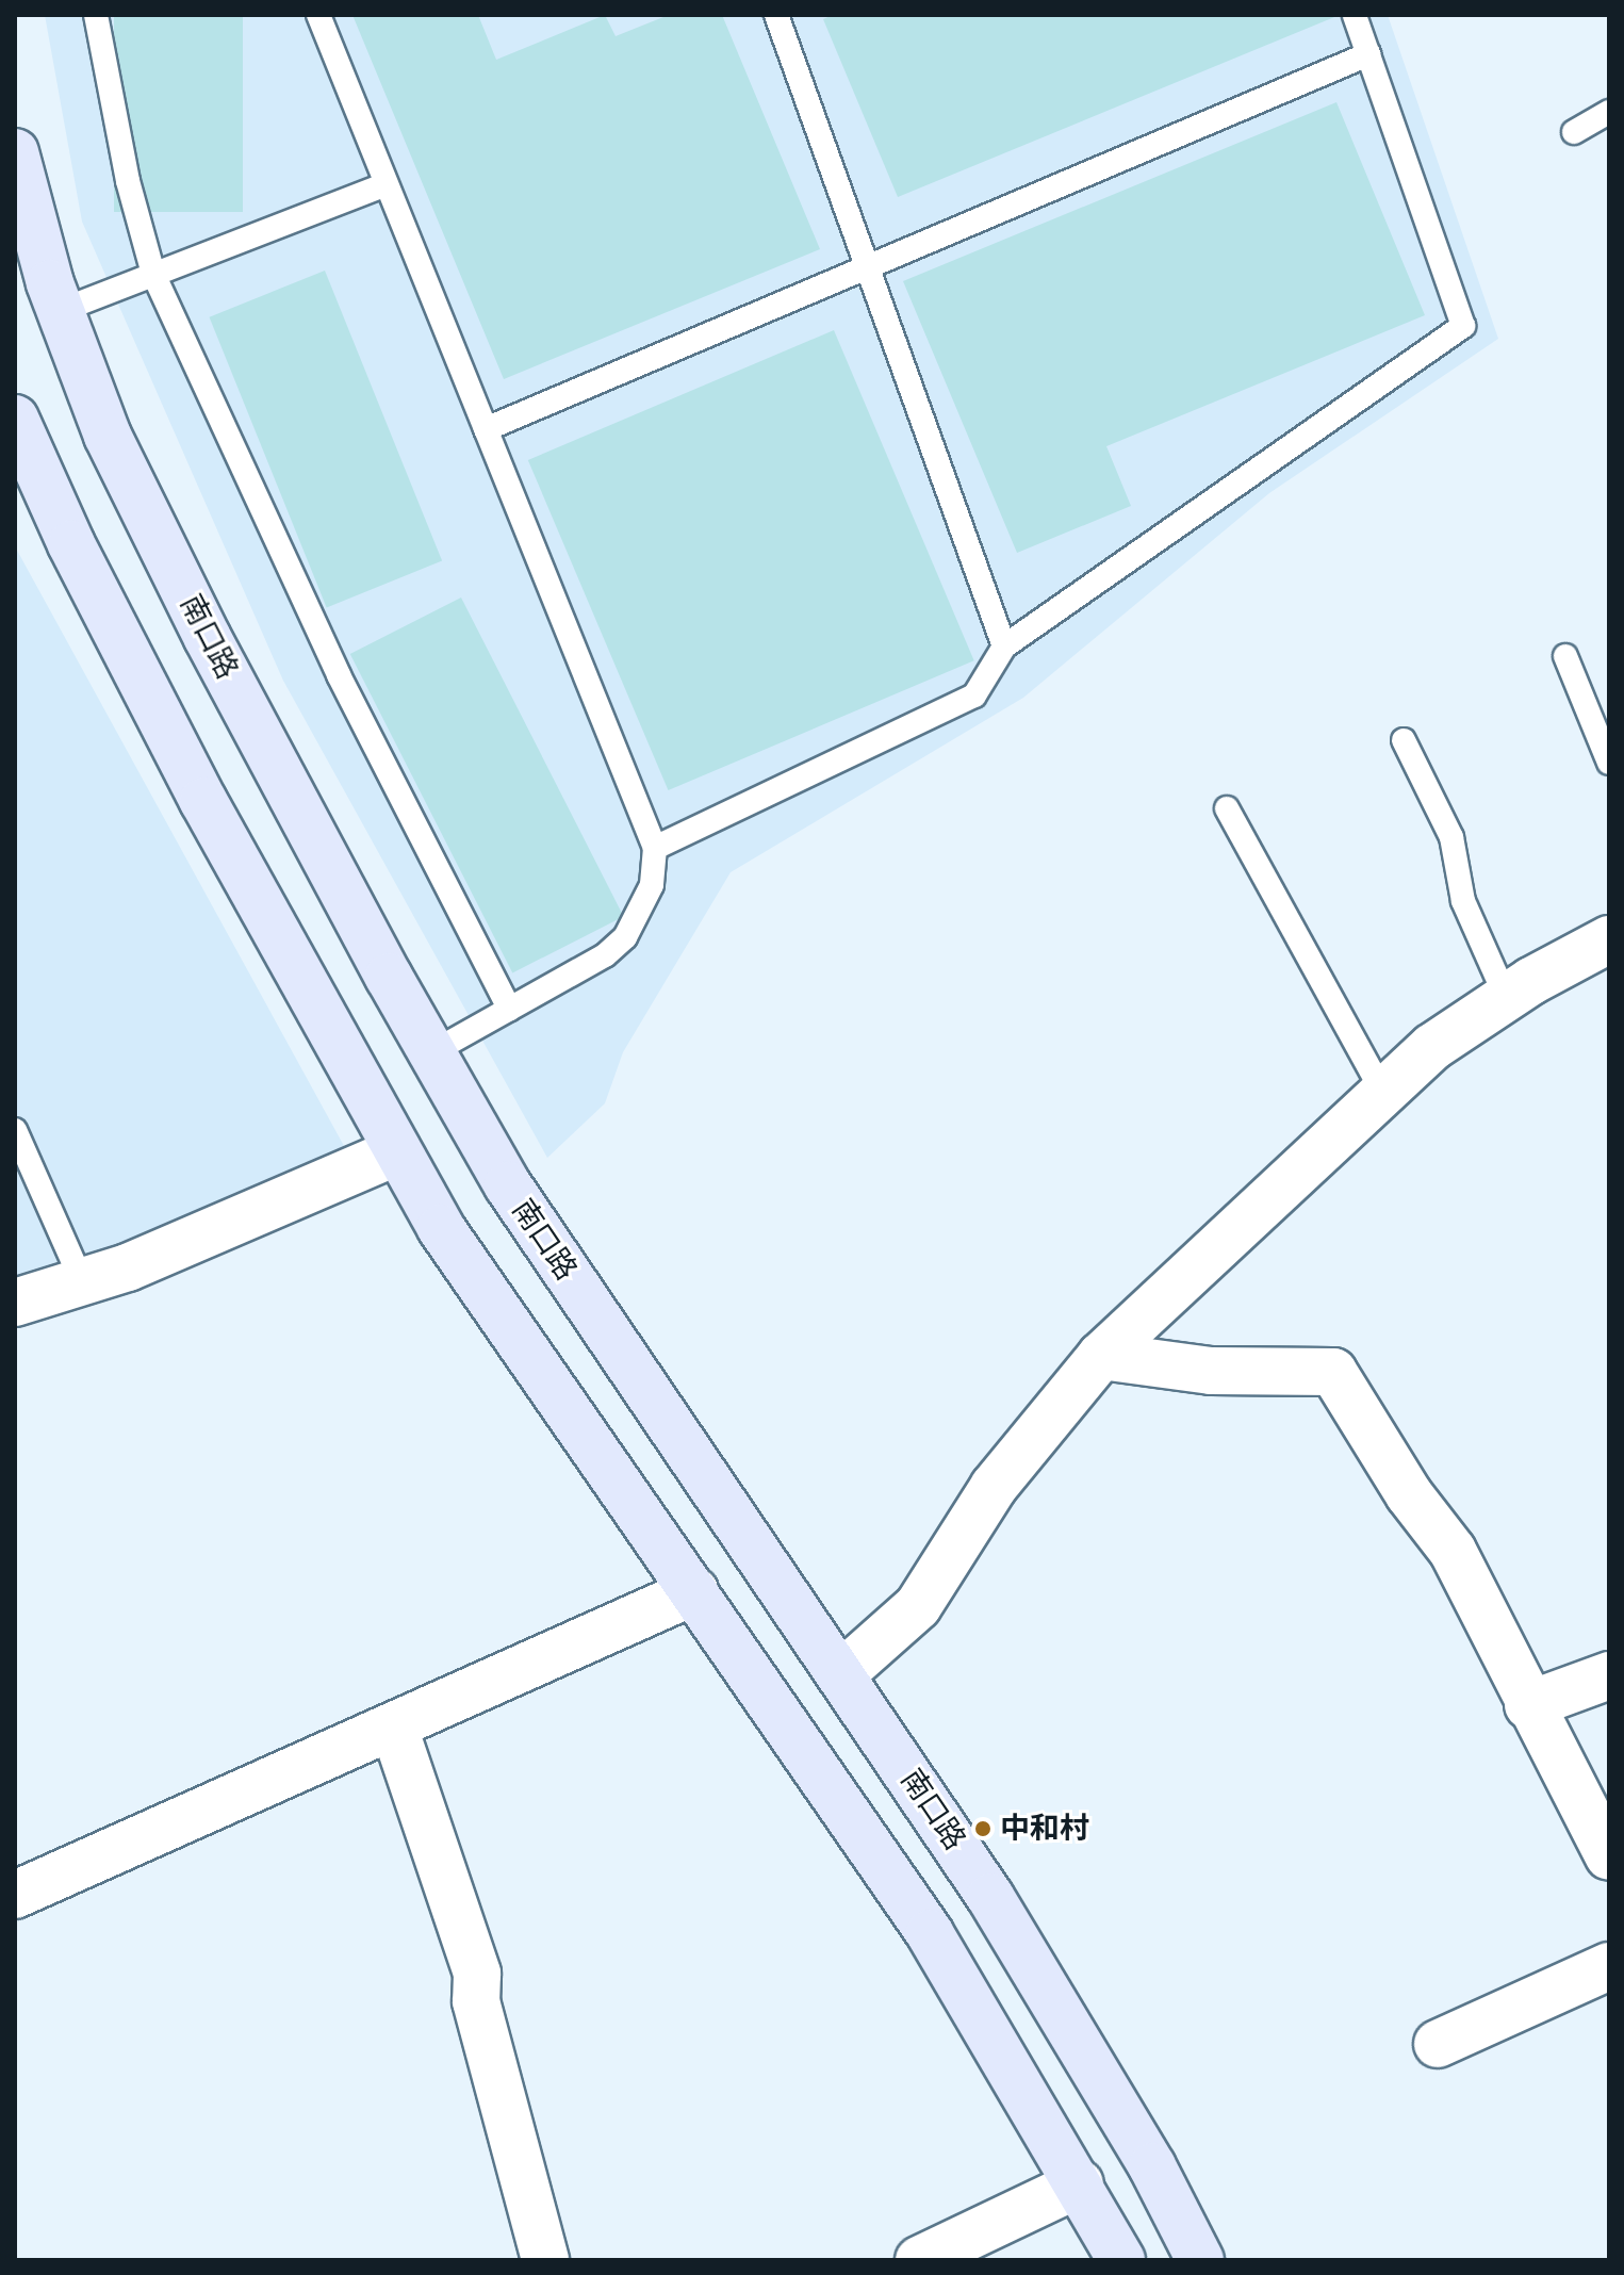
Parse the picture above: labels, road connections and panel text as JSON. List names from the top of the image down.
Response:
{
  "streets": {
    "main road": ["南口路"]
  },
  "places": ["中和村"]
}
